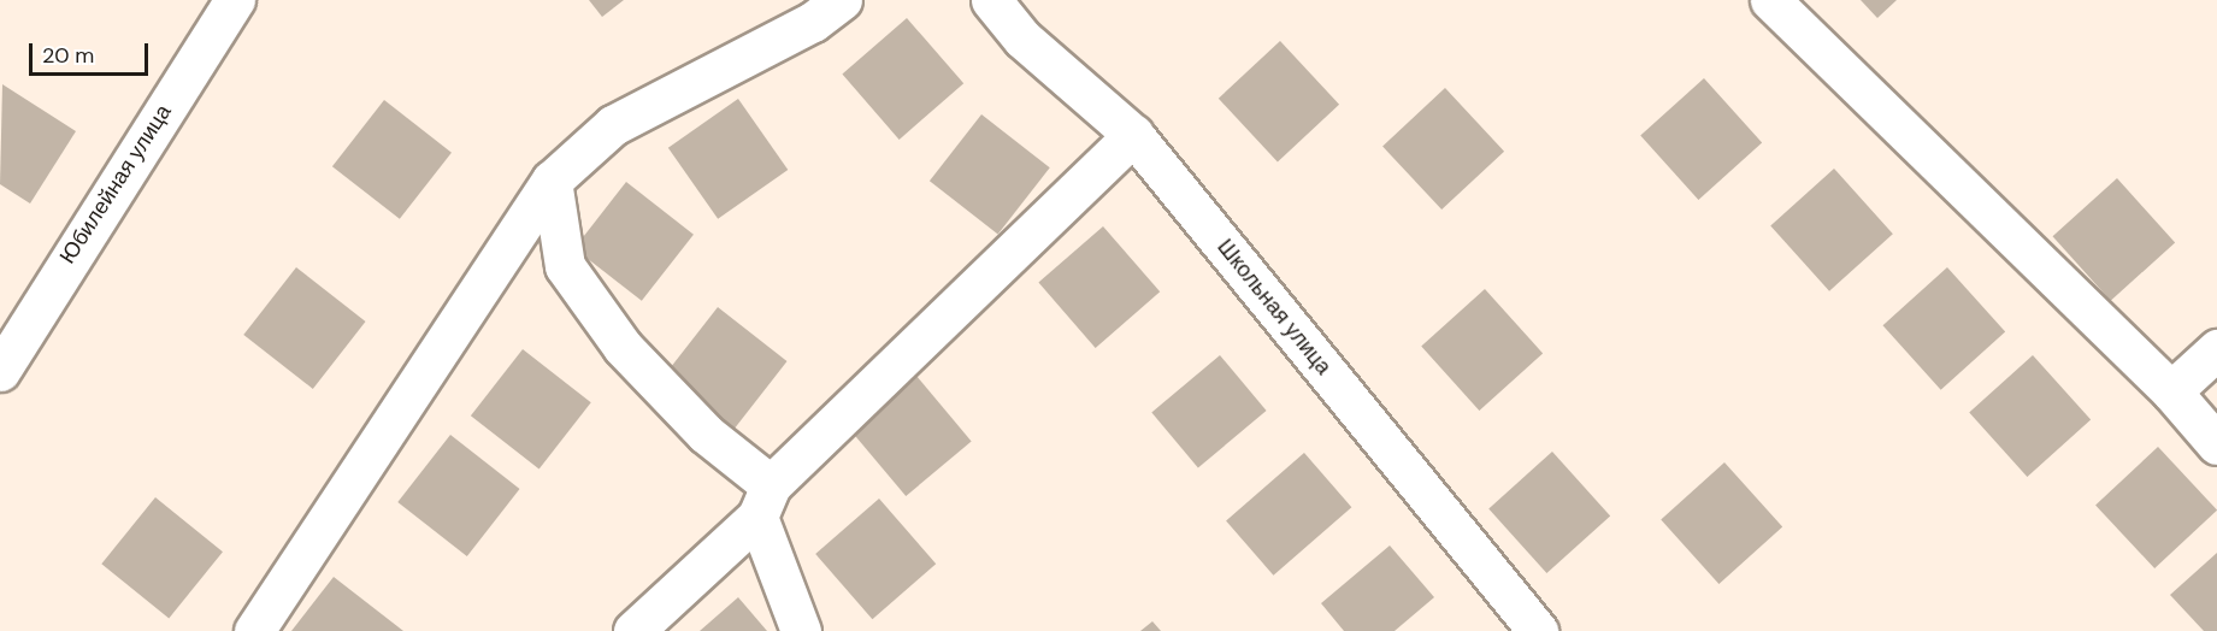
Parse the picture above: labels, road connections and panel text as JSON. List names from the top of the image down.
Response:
{
  "streets": {
    "street": ["Юбилейная улица", "Школьная улица"]
  },
  "scale_bar": "20 m"
}
